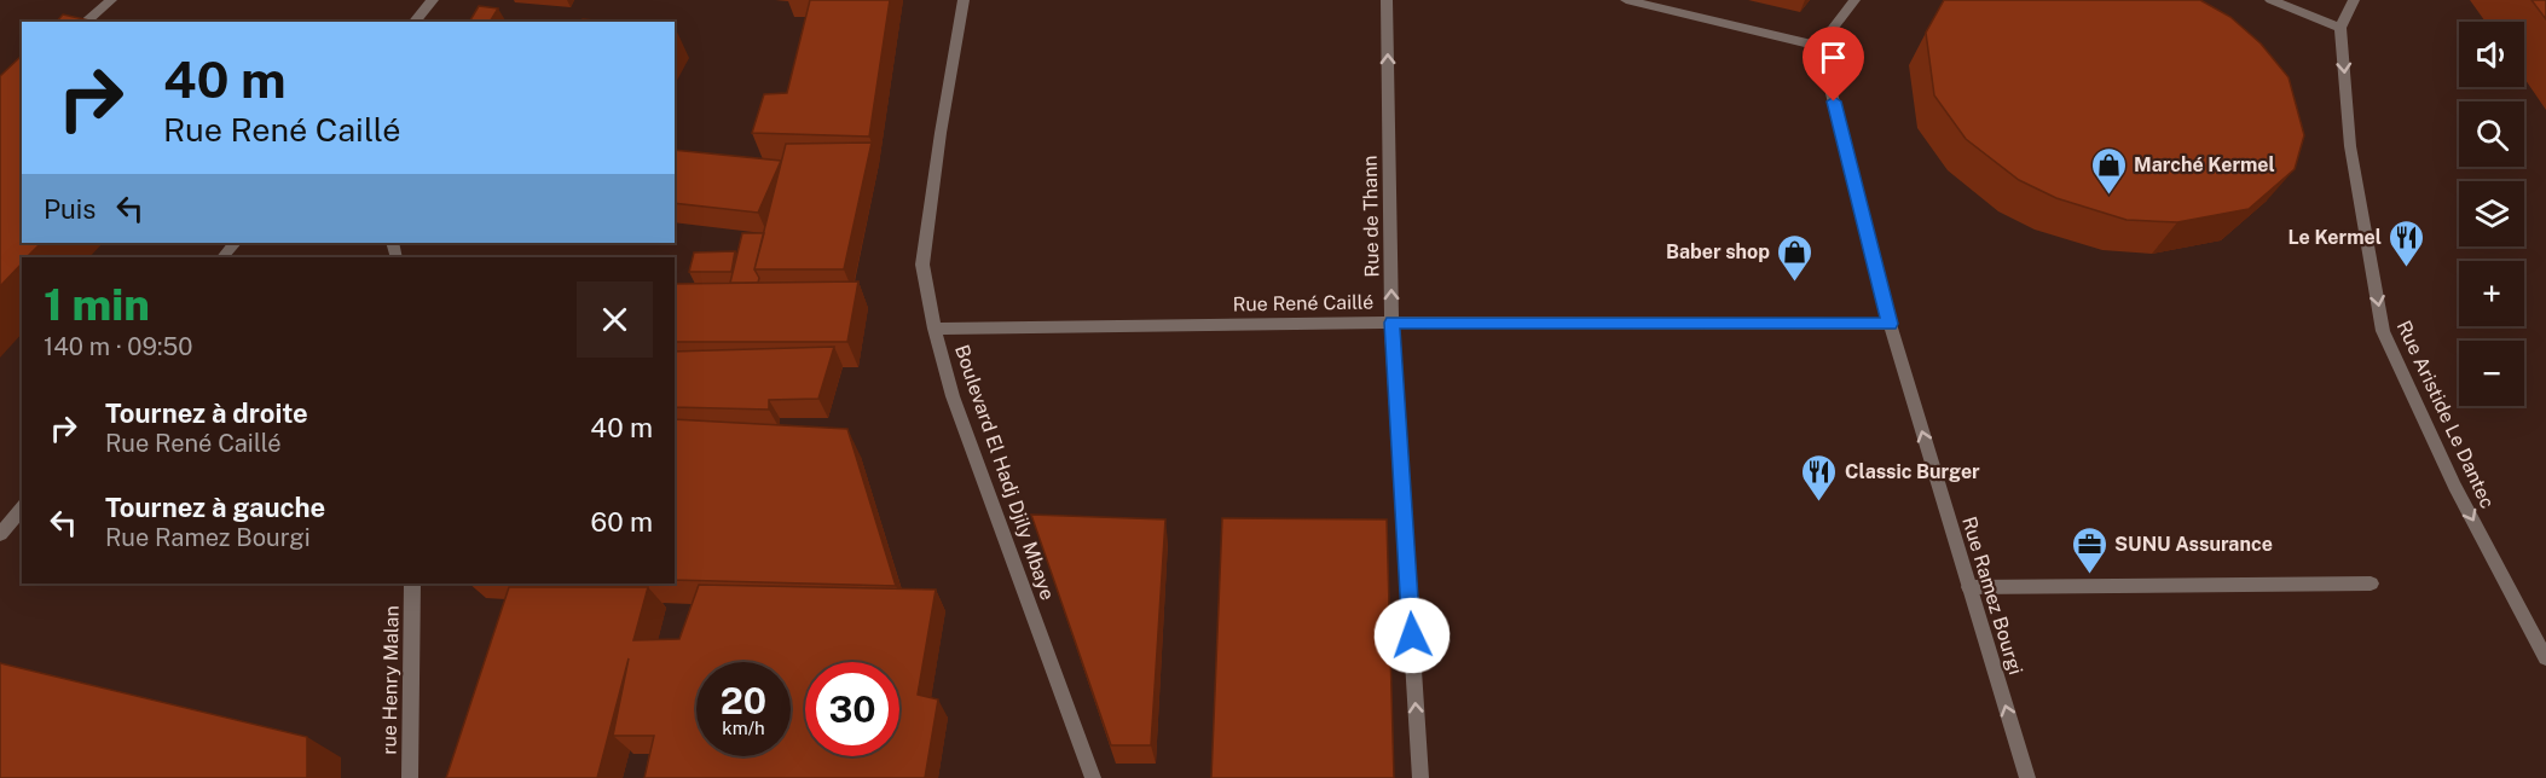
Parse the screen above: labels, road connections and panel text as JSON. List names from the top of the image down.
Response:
{
  "streets": {
    "street": [
      "Rue de Thann",
      "Rue René Caillé",
      "Rue Aristide Le Dantec",
      "Boulevard El Hadj Djily Mbaye",
      "Rue Ramez Bourgi",
      "rue Henry Malan"
    ]
  },
  "crossings": [
    ["Rue de Thann", "Rue René Caillé"],
    ["Rue René Caillé", "Boulevard El Hadj Djily Mbaye"],
    ["Rue René Caillé", "Rue Ramez Bourgi"]
  ],
  "one_way": ["Rue de Thann", "Rue Aristide Le Dantec", "Rue Ramez Bourgi"],
  "places": {
    "shop": ["Marché Kermel", "Baber shop"],
    "restaurant": ["Le Kermel", "Classic Burger"],
    "office": ["SUNU Assurance"]
  },
  "page": {
    "map_buttons": ["+", "−"],
    "turn": ["40 m", "Rue René Caillé"],
    "then": "Puis",
    "heading": ["1 min", "140 m · 09:50"],
    "list": [
      {
        "name": "Tournez à droite",
        "note": "Rue René Caillé",
        "value": "40 m"
      },
      {
        "name": "Tournez à gauche",
        "note": "Rue Ramez Bourgi",
        "value": "60 m"
      }
    ],
    "speed": "20 km/h",
    "limit": "30"
  }
}
